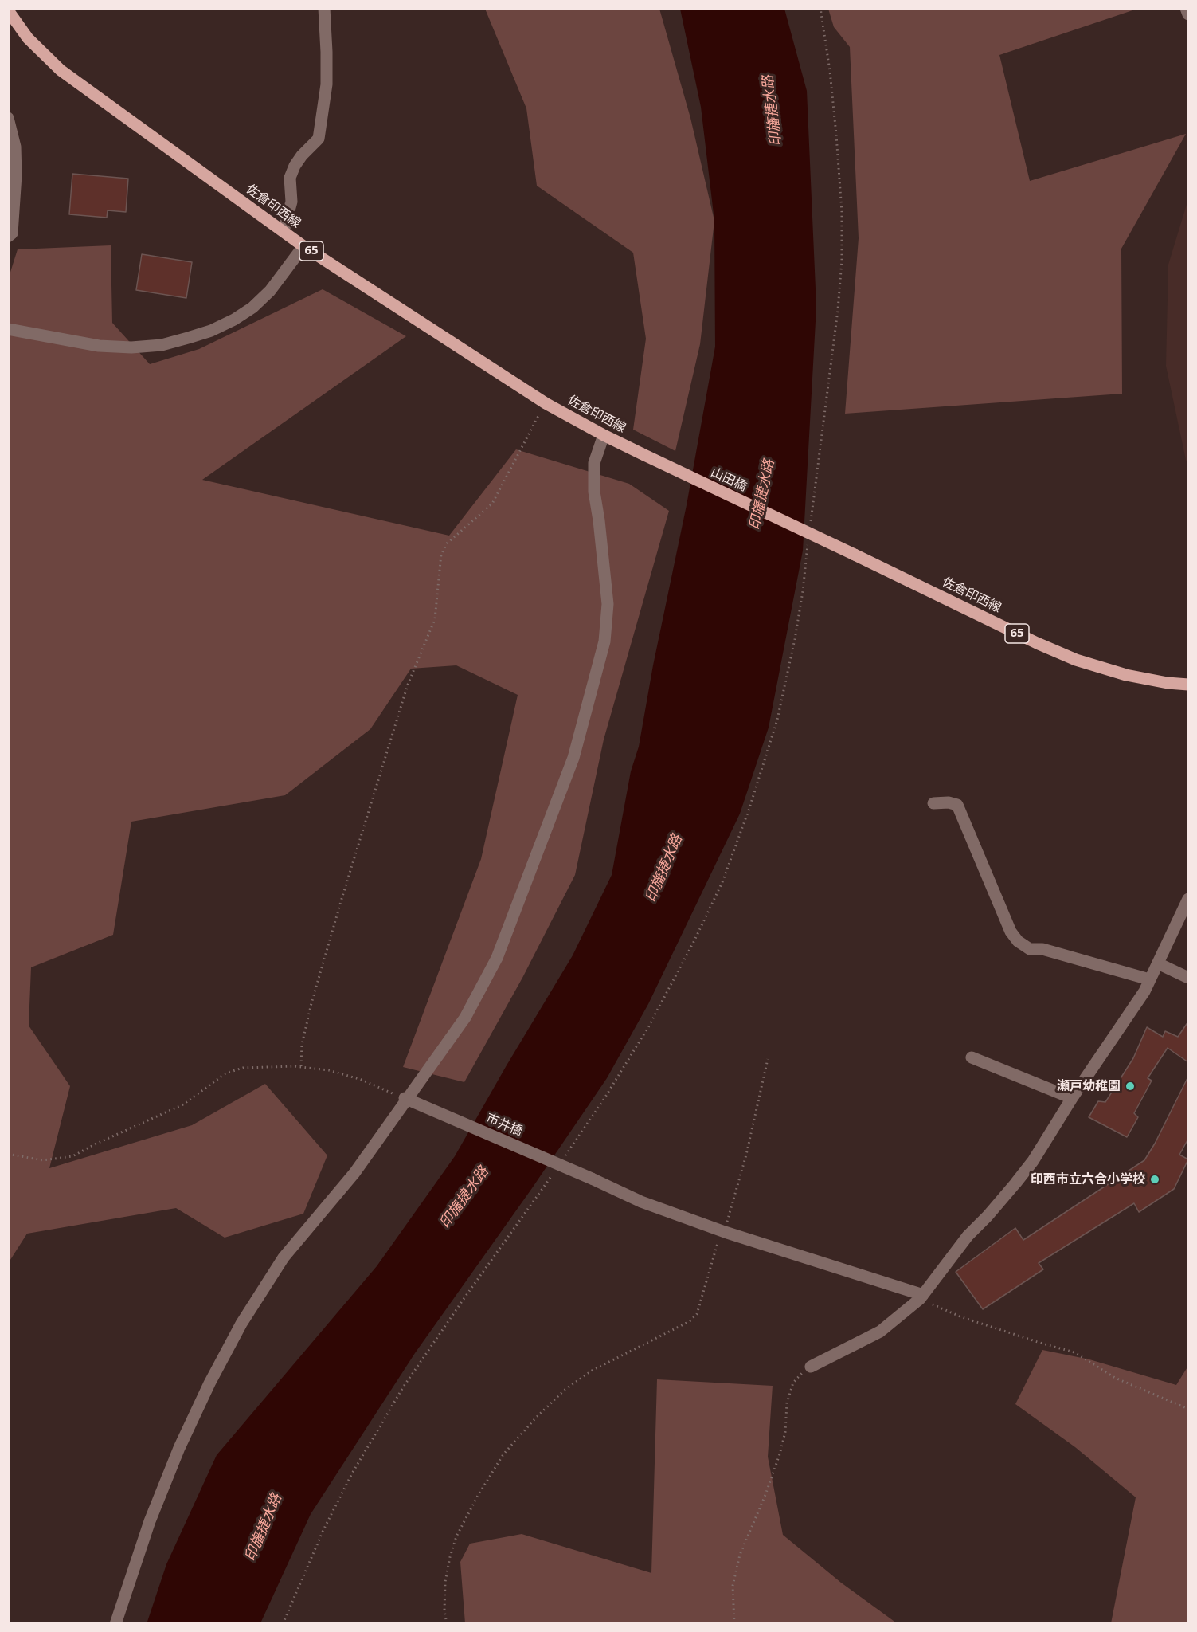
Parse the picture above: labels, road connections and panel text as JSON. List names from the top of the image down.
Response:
{
  "streets": {
    "main road": ["佐倉印西線", "65", "山田橋"],
    "street": ["市井橋"]
  },
  "crossings": [
    ["佐倉印西線", "山田橋"]
  ],
  "water": ["印旛捷水路"],
  "places": ["瀬戸幼稚園", "印西市立六合小学校"]
}
